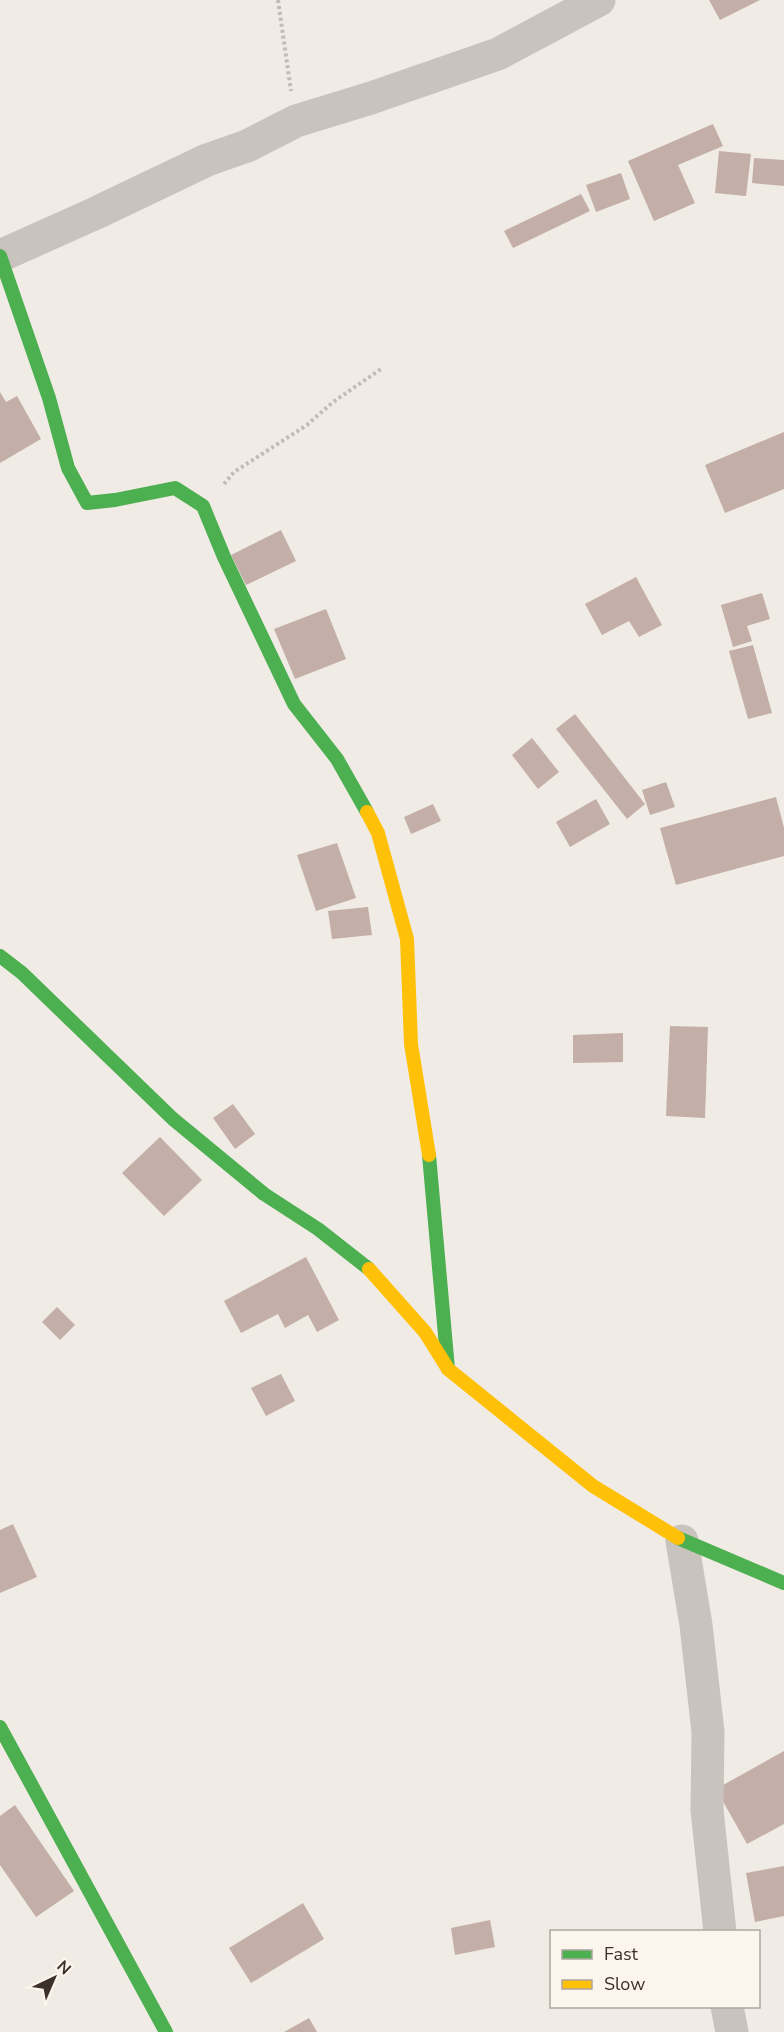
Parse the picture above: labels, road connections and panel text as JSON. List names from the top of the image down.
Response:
{
  "legend": ["Fast", "Slow"],
  "north": "top right"
}
